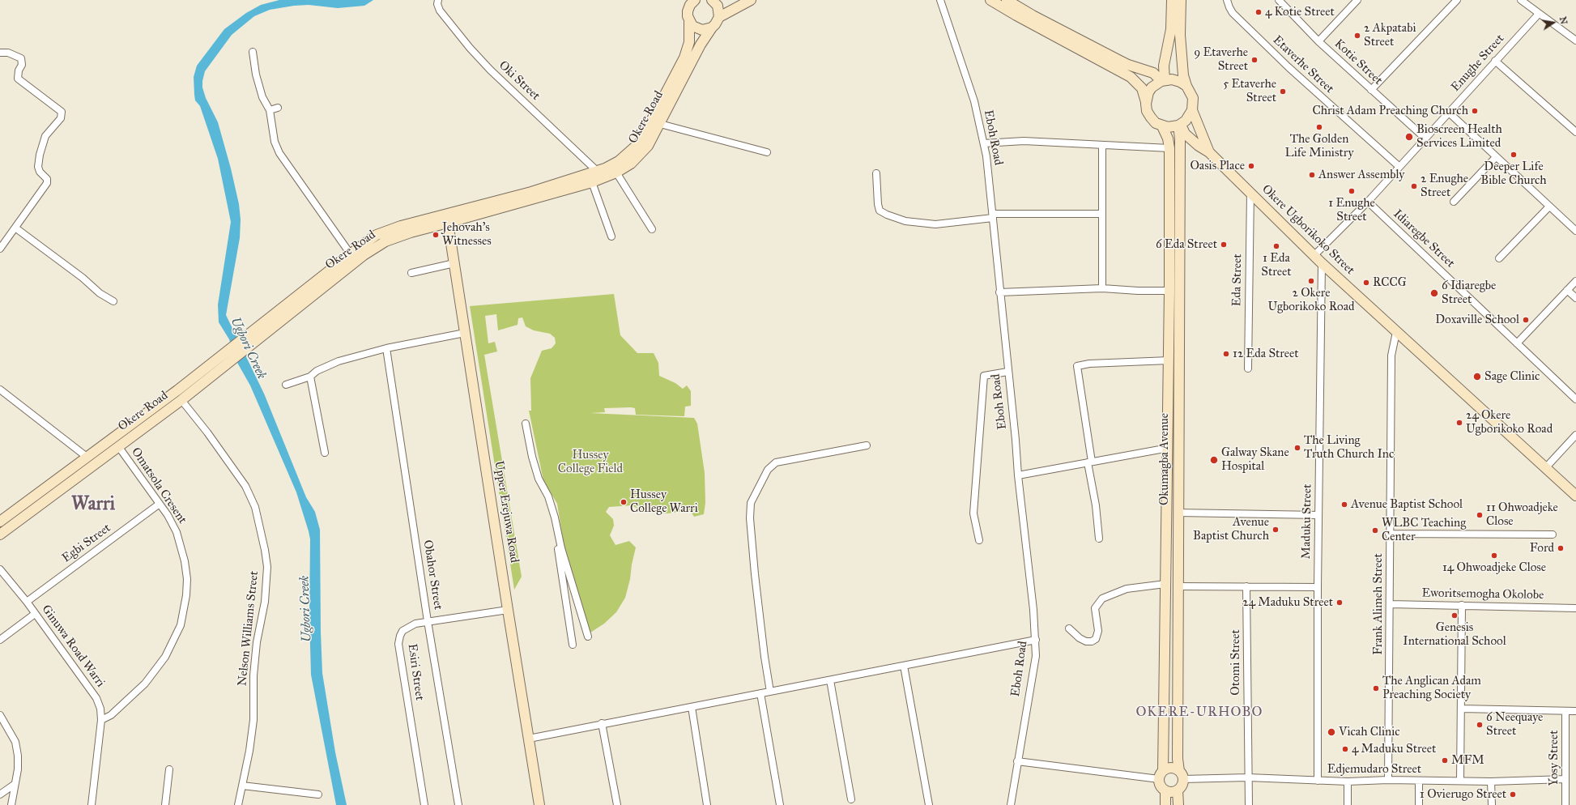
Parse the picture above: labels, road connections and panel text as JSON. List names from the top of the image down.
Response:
{
  "streets": {
    "main road": [
      "Okere Road",
      "Okere Ugborikoko Street",
      "Okumagba Avenue",
      "Upper Erejuwa Road"
    ],
    "street": [
      "Kotie Street",
      "Enughe Street",
      "Etaverhe Street",
      "Oki Street",
      "Eboh Road",
      "Idiaregbe Street",
      "Eda Street",
      "Omatsola Cresent",
      "Maduku Street",
      "Egbi Street",
      "Obahor Street",
      "Eworitsemogha Okolobe",
      "Frank Alimeh Street",
      "Nelson Williams Street",
      "Ginuwa Road Warri",
      "Otomi Street",
      "Esiri Street",
      "Yosy Street",
      "Edjemudaro Street"
    ]
  },
  "crossings": [
    ["Kotie Street", "Enughe Street"],
    ["Enughe Street", "Etaverhe Street"],
    ["Enughe Street", "Okere Ugborikoko Street"],
    ["Enughe Street", "Idiaregbe Street"],
    ["Oki Street", "Okere Road"],
    ["Okere Road", "Omatsola Cresent"],
    ["Okere Road", "Upper Erejuwa Road"],
    ["Okere Road", "Nelson Williams Street"],
    ["Okere Ugborikoko Street", "Eda Street"],
    ["Okere Ugborikoko Street", "Maduku Street"],
    ["Okere Ugborikoko Street", "Frank Alimeh Street"],
    ["Okumagba Avenue", "Edjemudaro Street"],
    ["Omatsola Cresent", "Egbi Street"],
    ["Omatsola Cresent", "Ginuwa Road Warri"],
    ["Upper Erejuwa Road", "Esiri Street"],
    ["Maduku Street", "Edjemudaro Street"],
    ["Egbi Street", "Ginuwa Road Warri"],
    ["Obahor Street", "Esiri Street"],
    ["Eworitsemogha Okolobe", "Frank Alimeh Street"],
    ["Frank Alimeh Street", "Edjemudaro Street"],
    ["Otomi Street", "Edjemudaro Street"],
    ["Yosy Street", "Edjemudaro Street"]
  ],
  "districts": ["Warri", "OKERE-URHOBO"],
  "water": ["Ugbori Creek"],
  "parks": ["Hussey College Field"],
  "places": [
    "4 Kotie Street",
    "2 Akpatabi Street",
    "9 Etaverhe Street",
    "5 Etaverhe Street",
    "Christ Adam Preaching Church",
    "The Golden Life Ministry",
    "Bioscreen Health Services Limited",
    "Deeper Life Bible Church",
    "Oasis Place",
    "Answer Assembly",
    "2 Enughe Street",
    "1 Enughe Street",
    "Jehovah's Witnesses",
    "6 Eda Street",
    "1 Eda Street",
    "2 Okere Ugborikoko Road",
    "RCCG",
    "6 Idiaregbe Street",
    "Doxaville School",
    "12 Eda Street",
    "Sage Clinic",
    "24 Okere Ugborikoko Road",
    "The Living Truth Church Inc",
    "Galway Skane Hospital",
    "Hussey College Warri",
    "Avenue Baptist School",
    "11 Ohwoadjeke Close",
    "Avenue Baptist Church",
    "WLBC Teaching Center",
    "Ford",
    "14 Ohwoadjeke Close",
    "24 Maduku Street",
    "Genesis International School",
    "The Anglican Adam Preaching Society",
    "6 Neequaye Street",
    "Vicah Clinic",
    "4 Maduku Street",
    "MFM",
    "1 Ovierugo Street"
  ],
  "north": "right"
}
